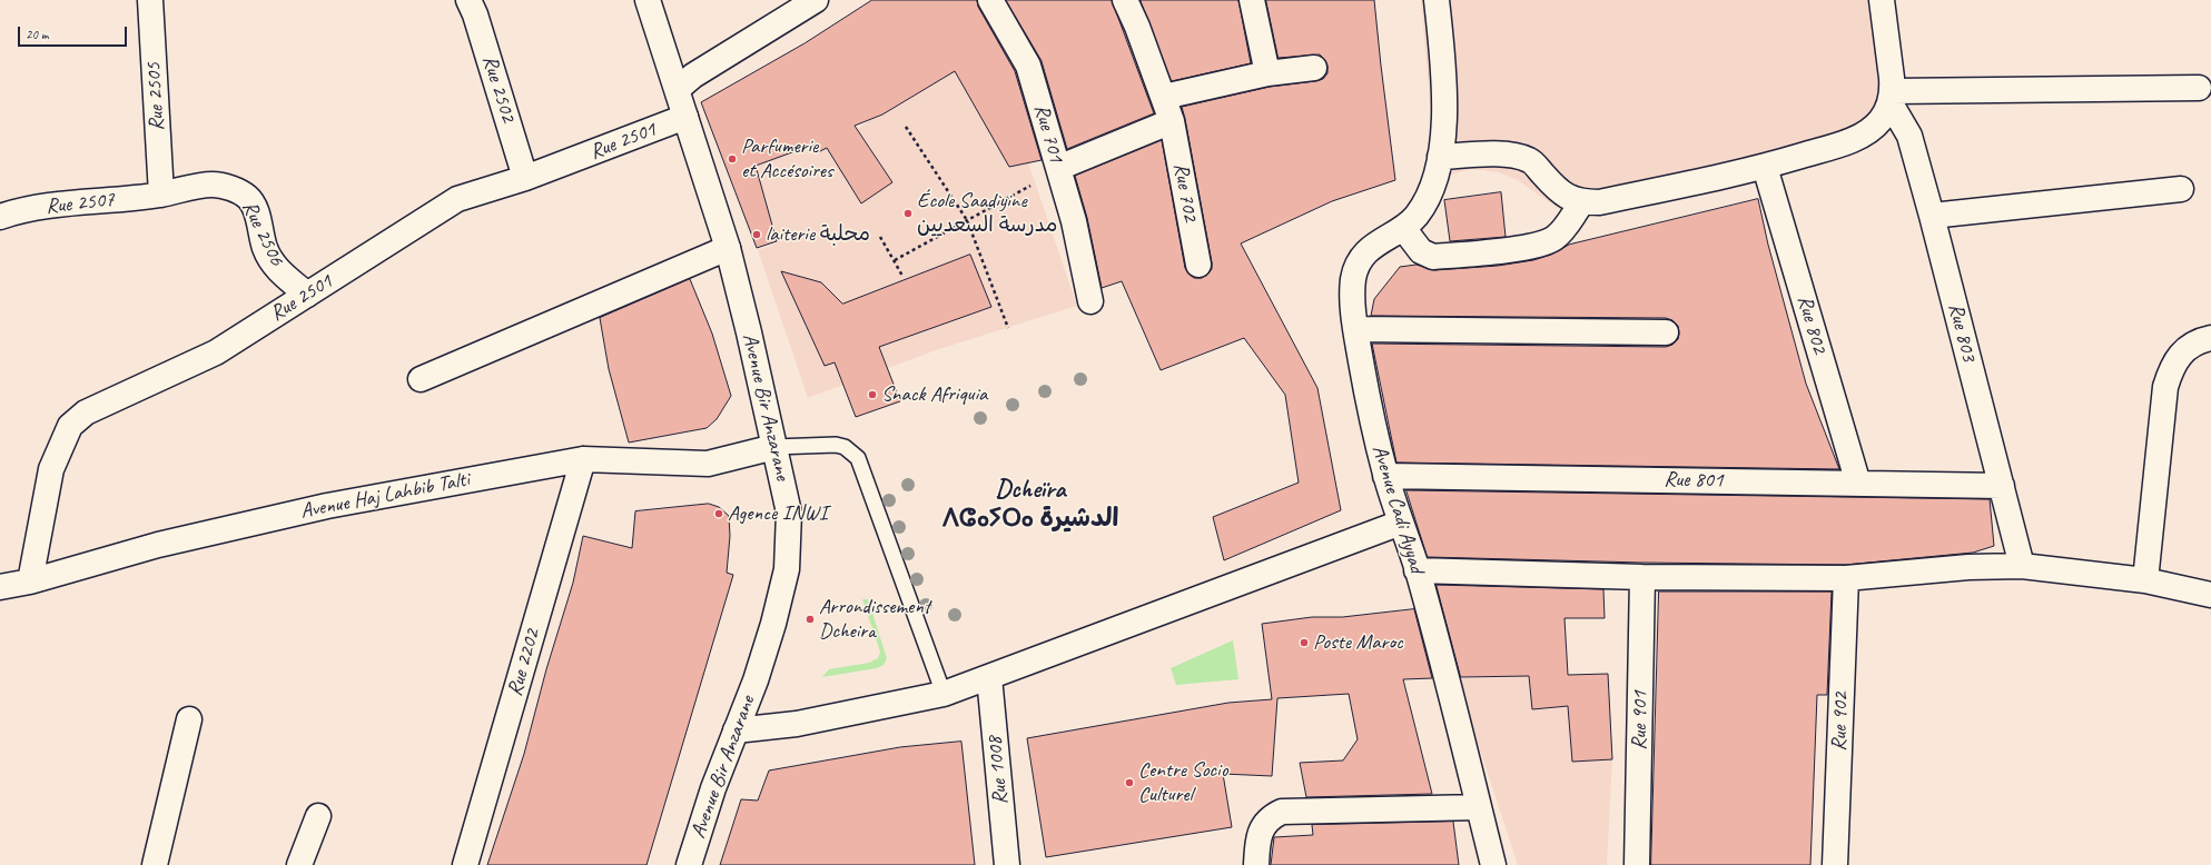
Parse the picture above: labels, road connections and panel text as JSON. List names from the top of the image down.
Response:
{
  "streets": {
    "street": [
      "Rue 2502",
      "Rue 2505",
      "Rue 701",
      "Rue 2501",
      "Rue 702",
      "Rue 2507",
      "Rue 2506",
      "Rue 802",
      "Rue 803",
      "Avenue Bir Anzarane",
      "Rue 801",
      "Avenue Haj Lahbib Talti",
      "Avenue Cadi Ayyad",
      "Rue 2202",
      "Rue 901",
      "Rue 902",
      "Rue 1008"
    ]
  },
  "crossings": [
    ["Rue 2502", "Rue 2501"],
    ["Rue 2505", "Rue 2507"],
    ["Rue 2505", "Rue 2506"],
    ["Rue 2501", "Rue 2506"],
    ["Rue 2501", "Avenue Bir Anzarane"],
    ["Rue 2501", "Avenue Haj Lahbib Talti"],
    ["Rue 2507", "Rue 2506"],
    ["Rue 802", "Rue 801"],
    ["Rue 803", "Rue 801"],
    ["Avenue Bir Anzarane", "Avenue Haj Lahbib Talti"],
    ["Rue 801", "Avenue Cadi Ayyad"],
    ["Avenue Haj Lahbib Talti", "Rue 2202"]
  ],
  "districts": ["Dcheïra ⴷⵛⴰⵢⵔⴰ الدشيرة"],
  "places": [
    "Parfumerie et Accésoires",
    "École Saadiyine مدرسة السعديين",
    "laiterie محلبة",
    "Snack Afriquia",
    "Agence INWI",
    "Arrondissement Dcheira",
    "Poste Maroc",
    "Centre Socio Culturel"
  ],
  "scale_bar": "20 m"
}
